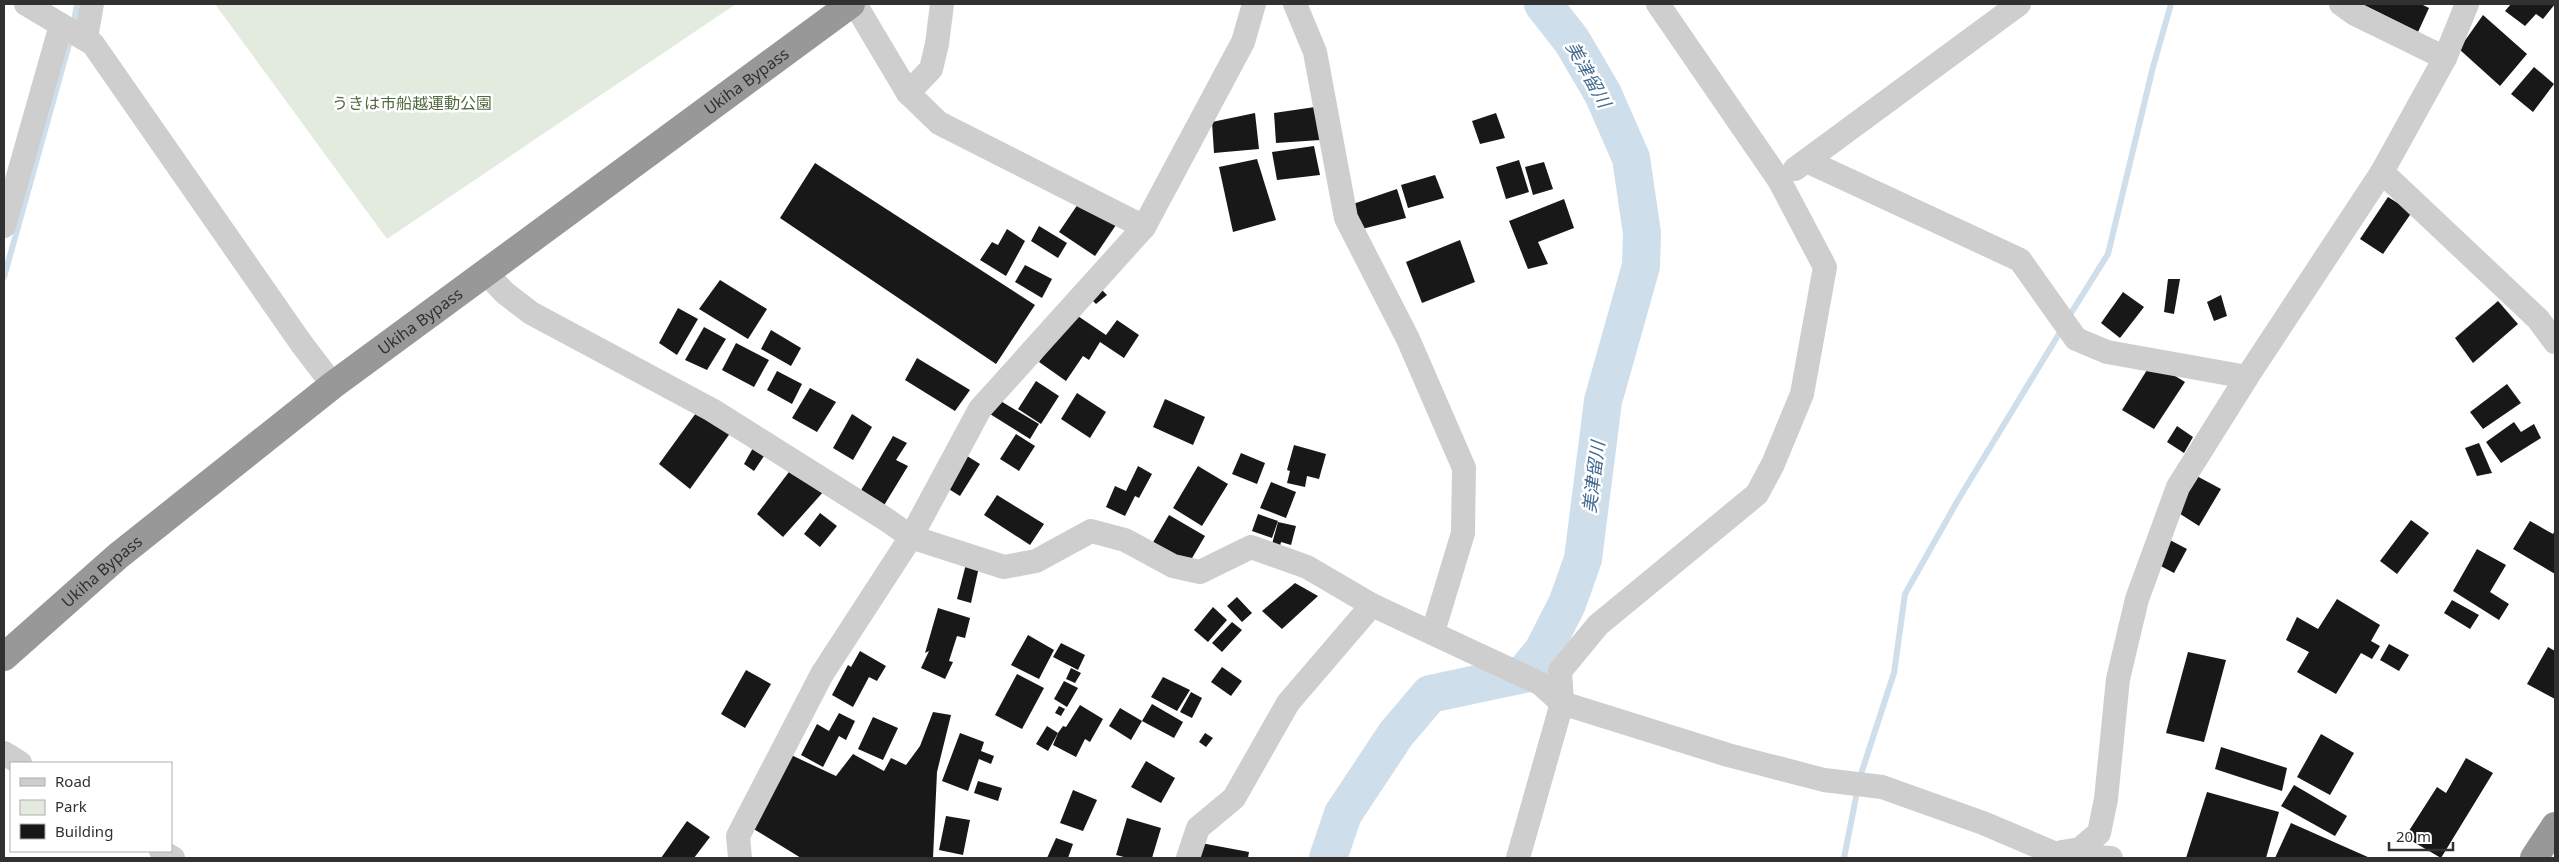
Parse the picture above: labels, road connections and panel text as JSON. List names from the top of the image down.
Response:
{
  "streets": {
    "highway": ["Ukiha Bypass"]
  },
  "water": ["美津留川"],
  "parks": ["うきは市船越運動公園"],
  "legend": ["Road", "Park", "Building"],
  "scale_bar": "20 m"
}
